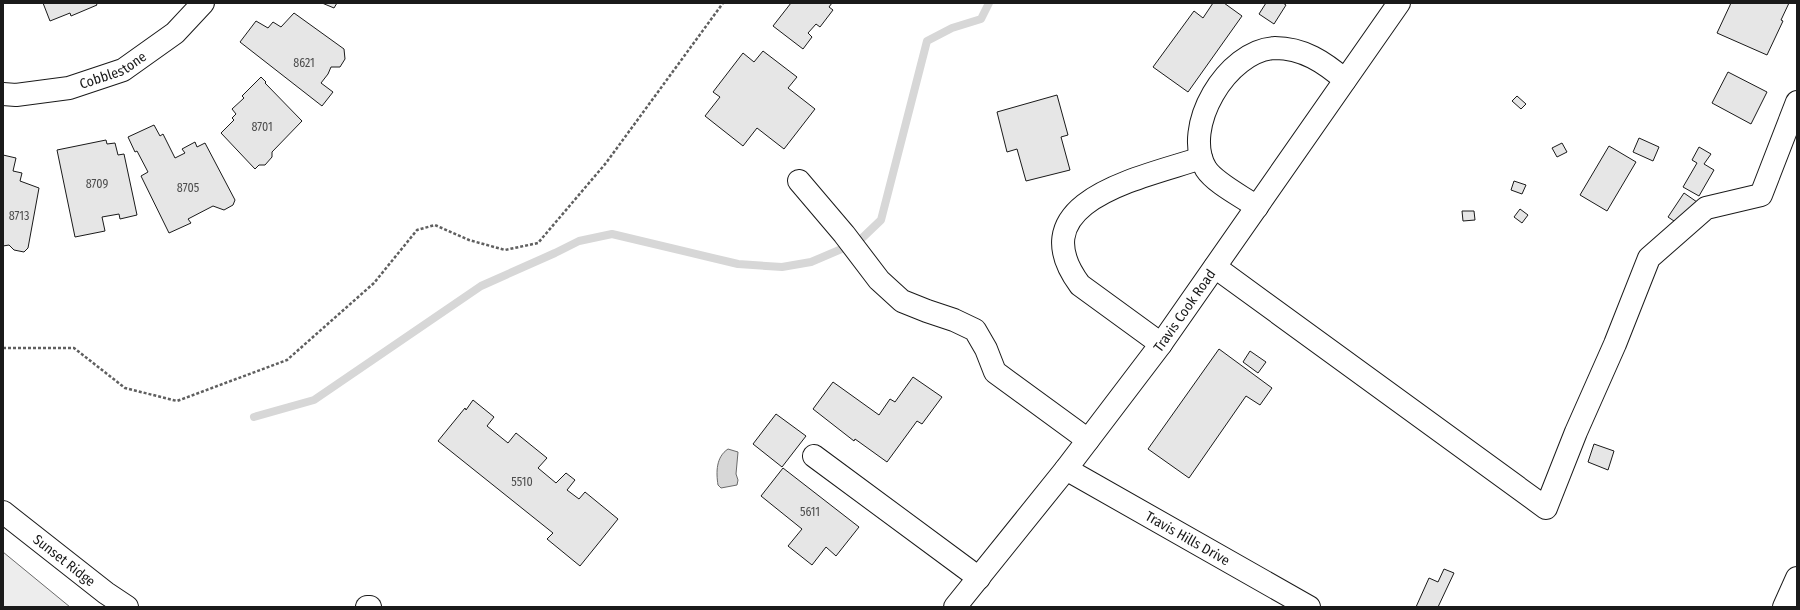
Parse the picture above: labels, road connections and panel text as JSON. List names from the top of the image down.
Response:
{
  "streets": {
    "street": [
      "Cobblestone",
      "Travis Cook Road",
      "Travis Hills Drive",
      "Sunset Ridge"
    ]
  },
  "crossings": [
    ["Travis Cook Road", "Travis Hills Drive"]
  ],
  "house_numbers": [
    "8621",
    "8701",
    "8709",
    "8705",
    "8713",
    "5510",
    "5611"
  ]
}
